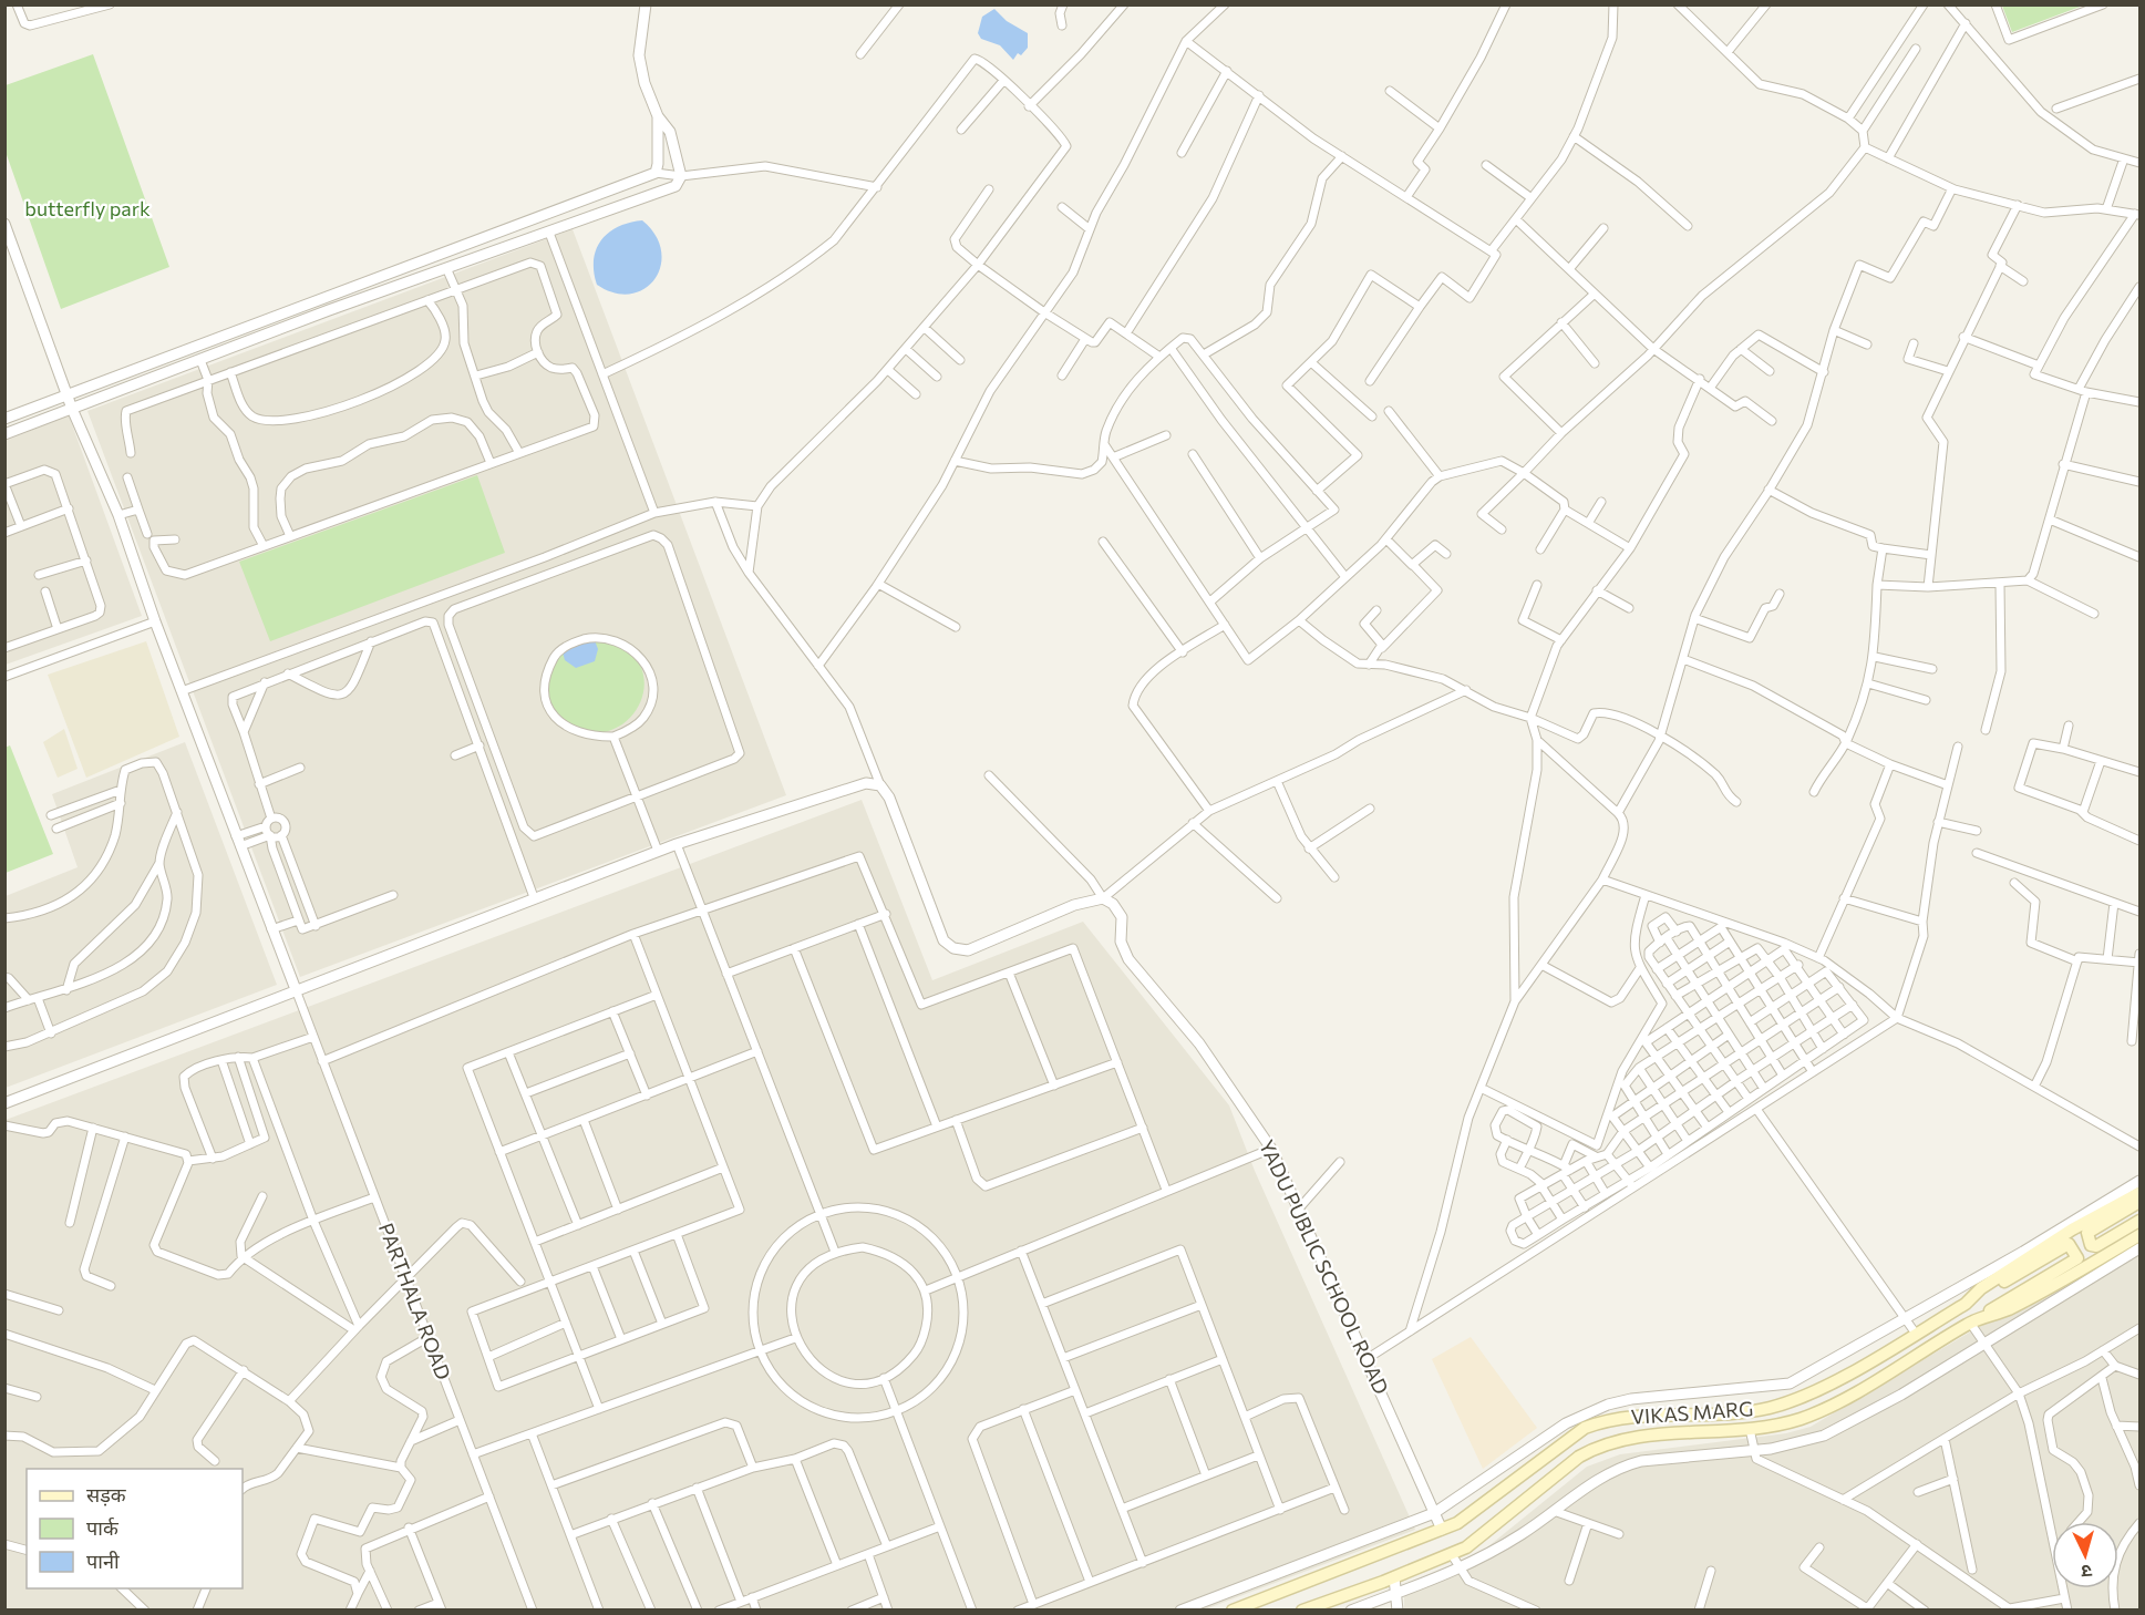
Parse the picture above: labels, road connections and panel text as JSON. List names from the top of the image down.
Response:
{
  "streets": {
    "main road": ["VIKAS MARG"],
    "street": ["YADU PUBLIC SCHOOL ROAD", "PARTHALA ROAD"]
  },
  "crossings": [
    ["YADU PUBLIC SCHOOL ROAD", "VIKAS MARG"]
  ],
  "parks": ["butterfly park"],
  "legend": ["सड़क", "पार्क", "पानी"],
  "north": "bottom"
}
